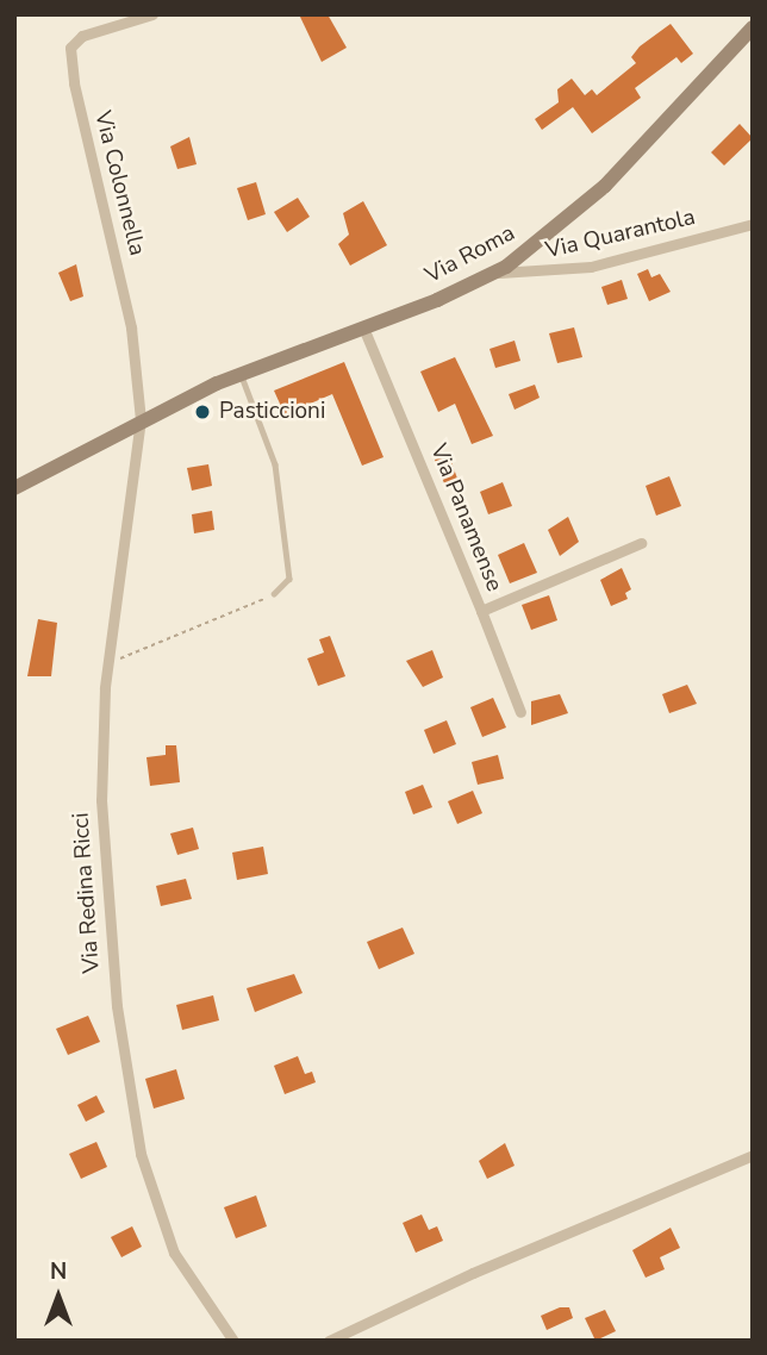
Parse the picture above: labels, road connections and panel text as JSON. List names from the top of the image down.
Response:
{
  "streets": {
    "main road": ["Via Roma"],
    "street": [
      "Via Colonnella",
      "Via Quarantola",
      "Via Panamense",
      "Via Redina Ricci"
    ]
  },
  "crossings": [
    ["Via Colonnella", "Via Roma"],
    ["Via Colonnella", "Via Redina Ricci"],
    ["Via Quarantola", "Via Roma"],
    ["Via Roma", "Via Panamense"],
    ["Via Roma", "Via Redina Ricci"]
  ],
  "places": ["Pasticcioni"],
  "north": "top"
}
